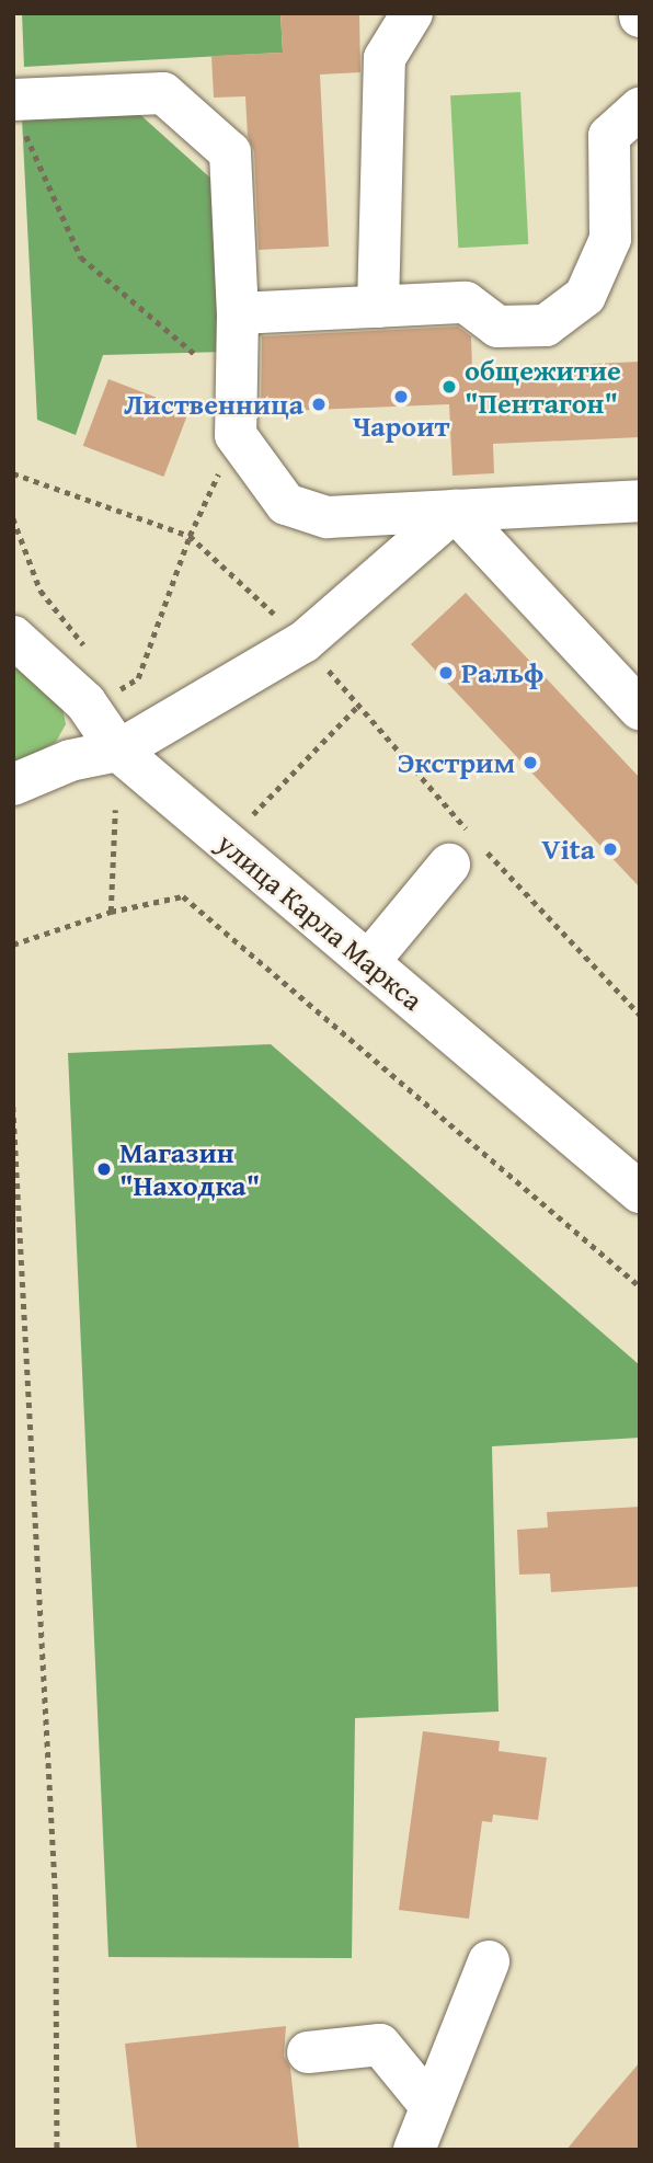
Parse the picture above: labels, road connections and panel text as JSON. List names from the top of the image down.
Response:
{
  "streets": {
    "street": ["улица Карла Маркса"]
  },
  "places": [
    "общежитие \"Пентагон\"",
    "Чароит",
    "Лиственница",
    "Ральф",
    "Экстрим",
    "Vita",
    "Магазин \"Находка\""
  ]
}
